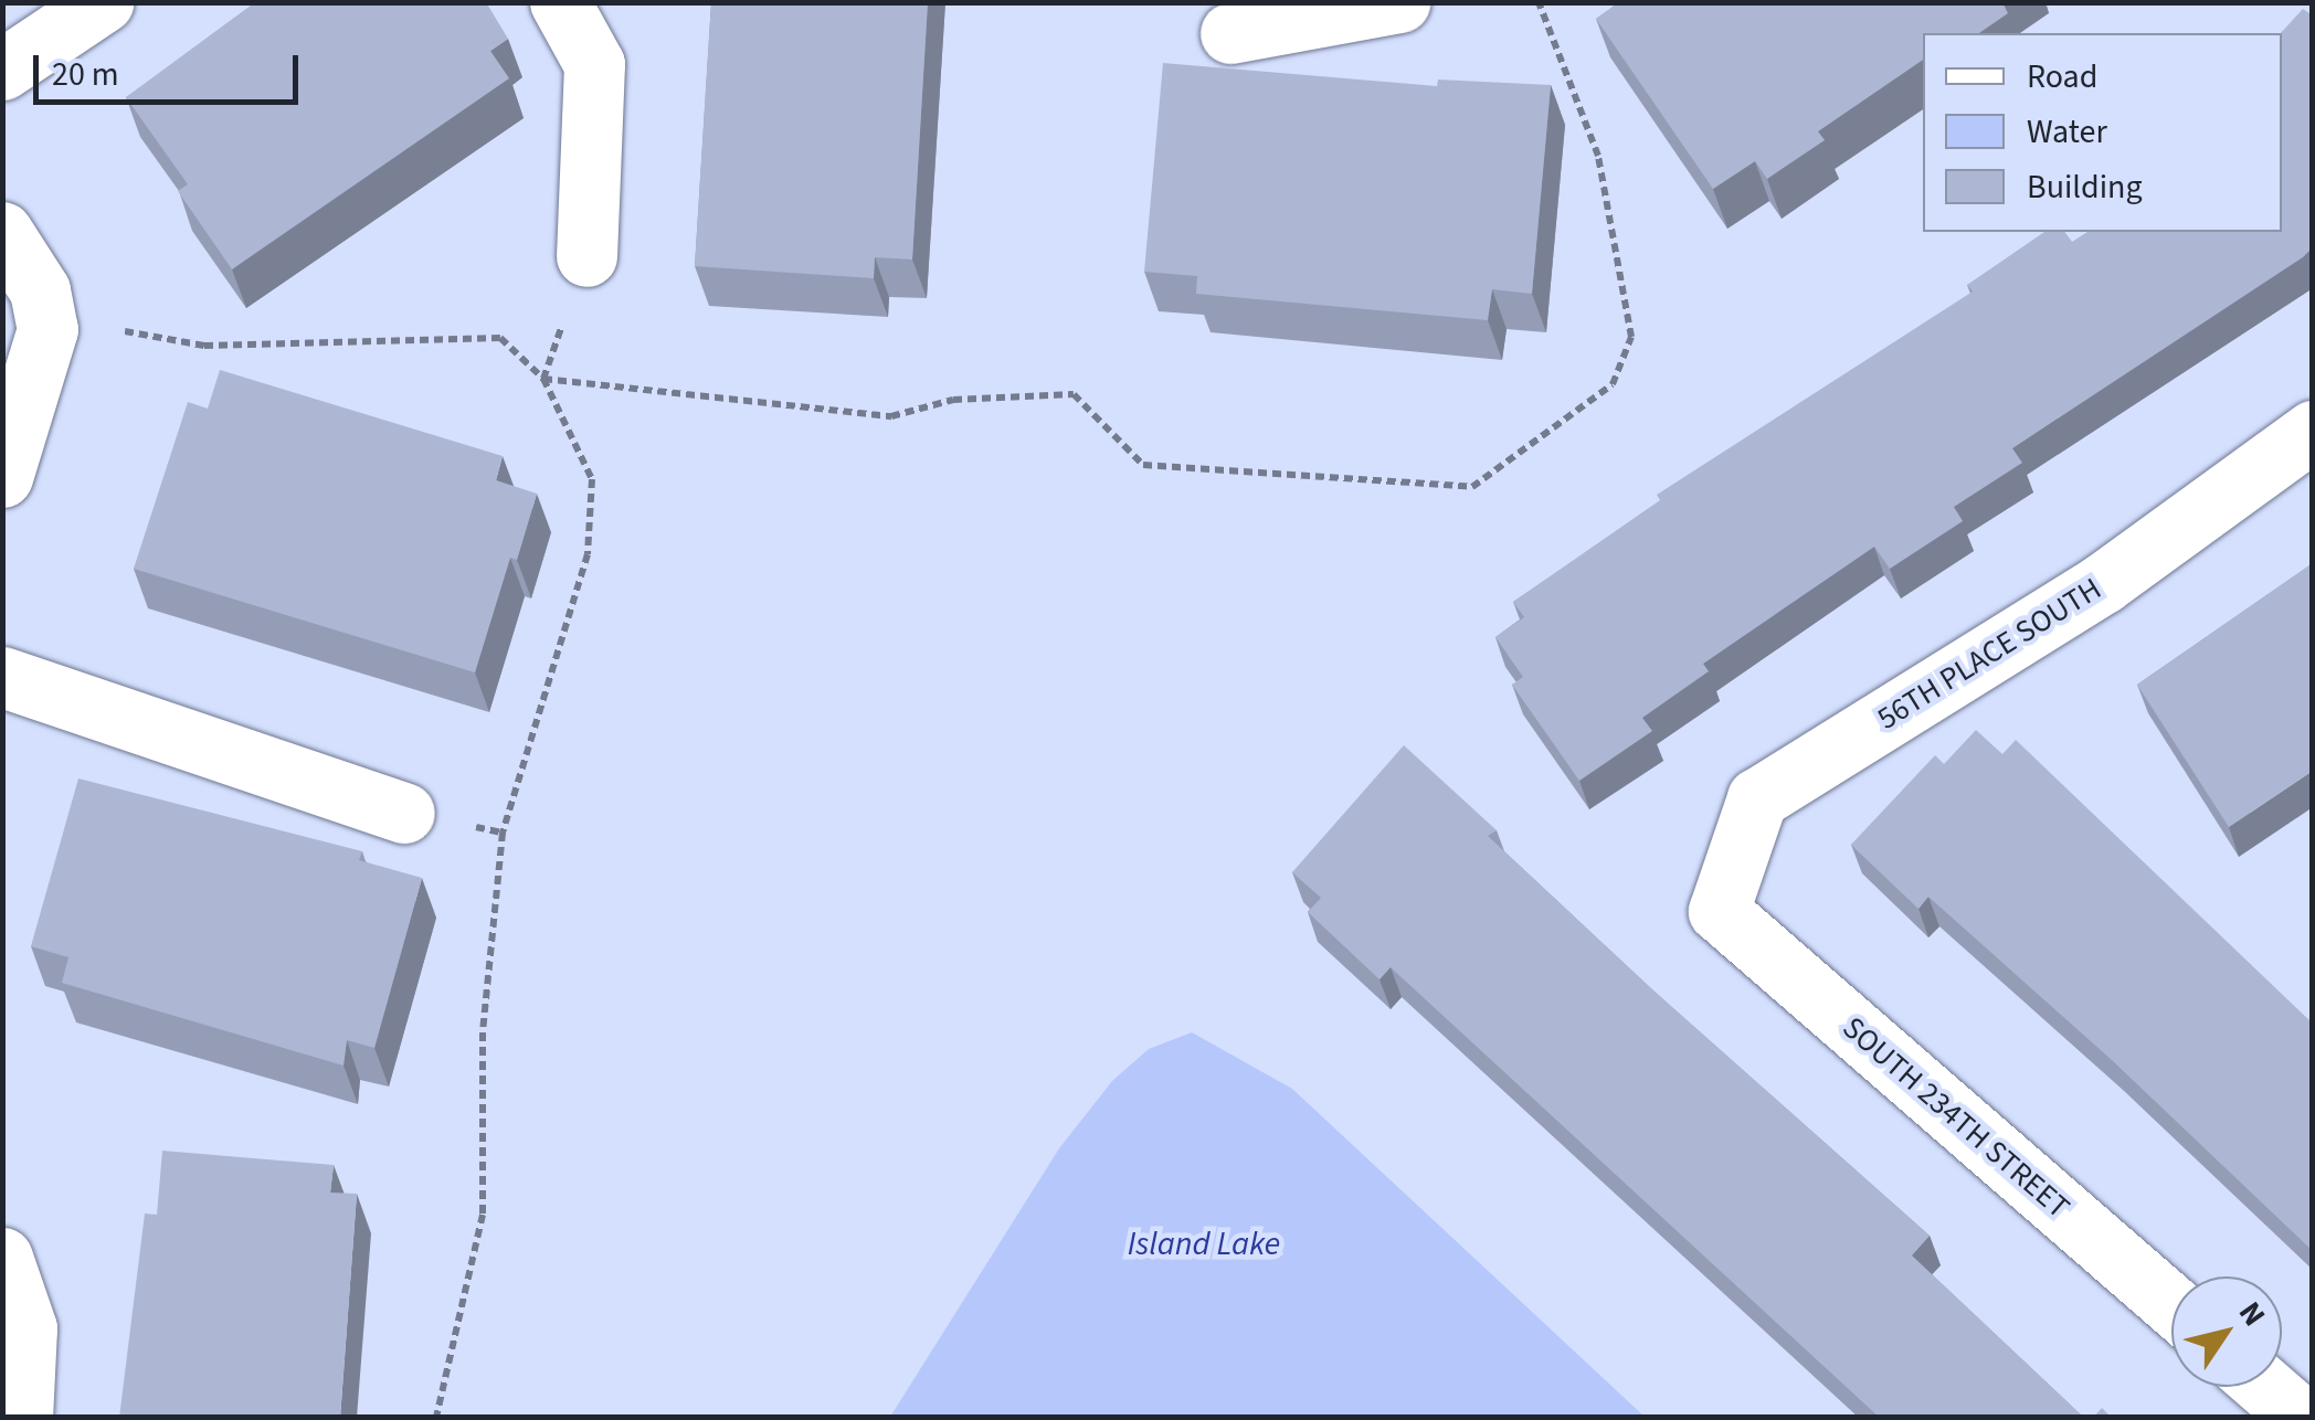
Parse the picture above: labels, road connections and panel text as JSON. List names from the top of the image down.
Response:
{
  "streets": {
    "street": ["56TH PLACE SOUTH", "SOUTH 234TH STREET"]
  },
  "crossings": [
    ["56TH PLACE SOUTH", "SOUTH 234TH STREET"]
  ],
  "water": ["Island Lake"],
  "legend": ["Road", "Water", "Building"],
  "scale_bar": "20 m",
  "north": "top right"
}
